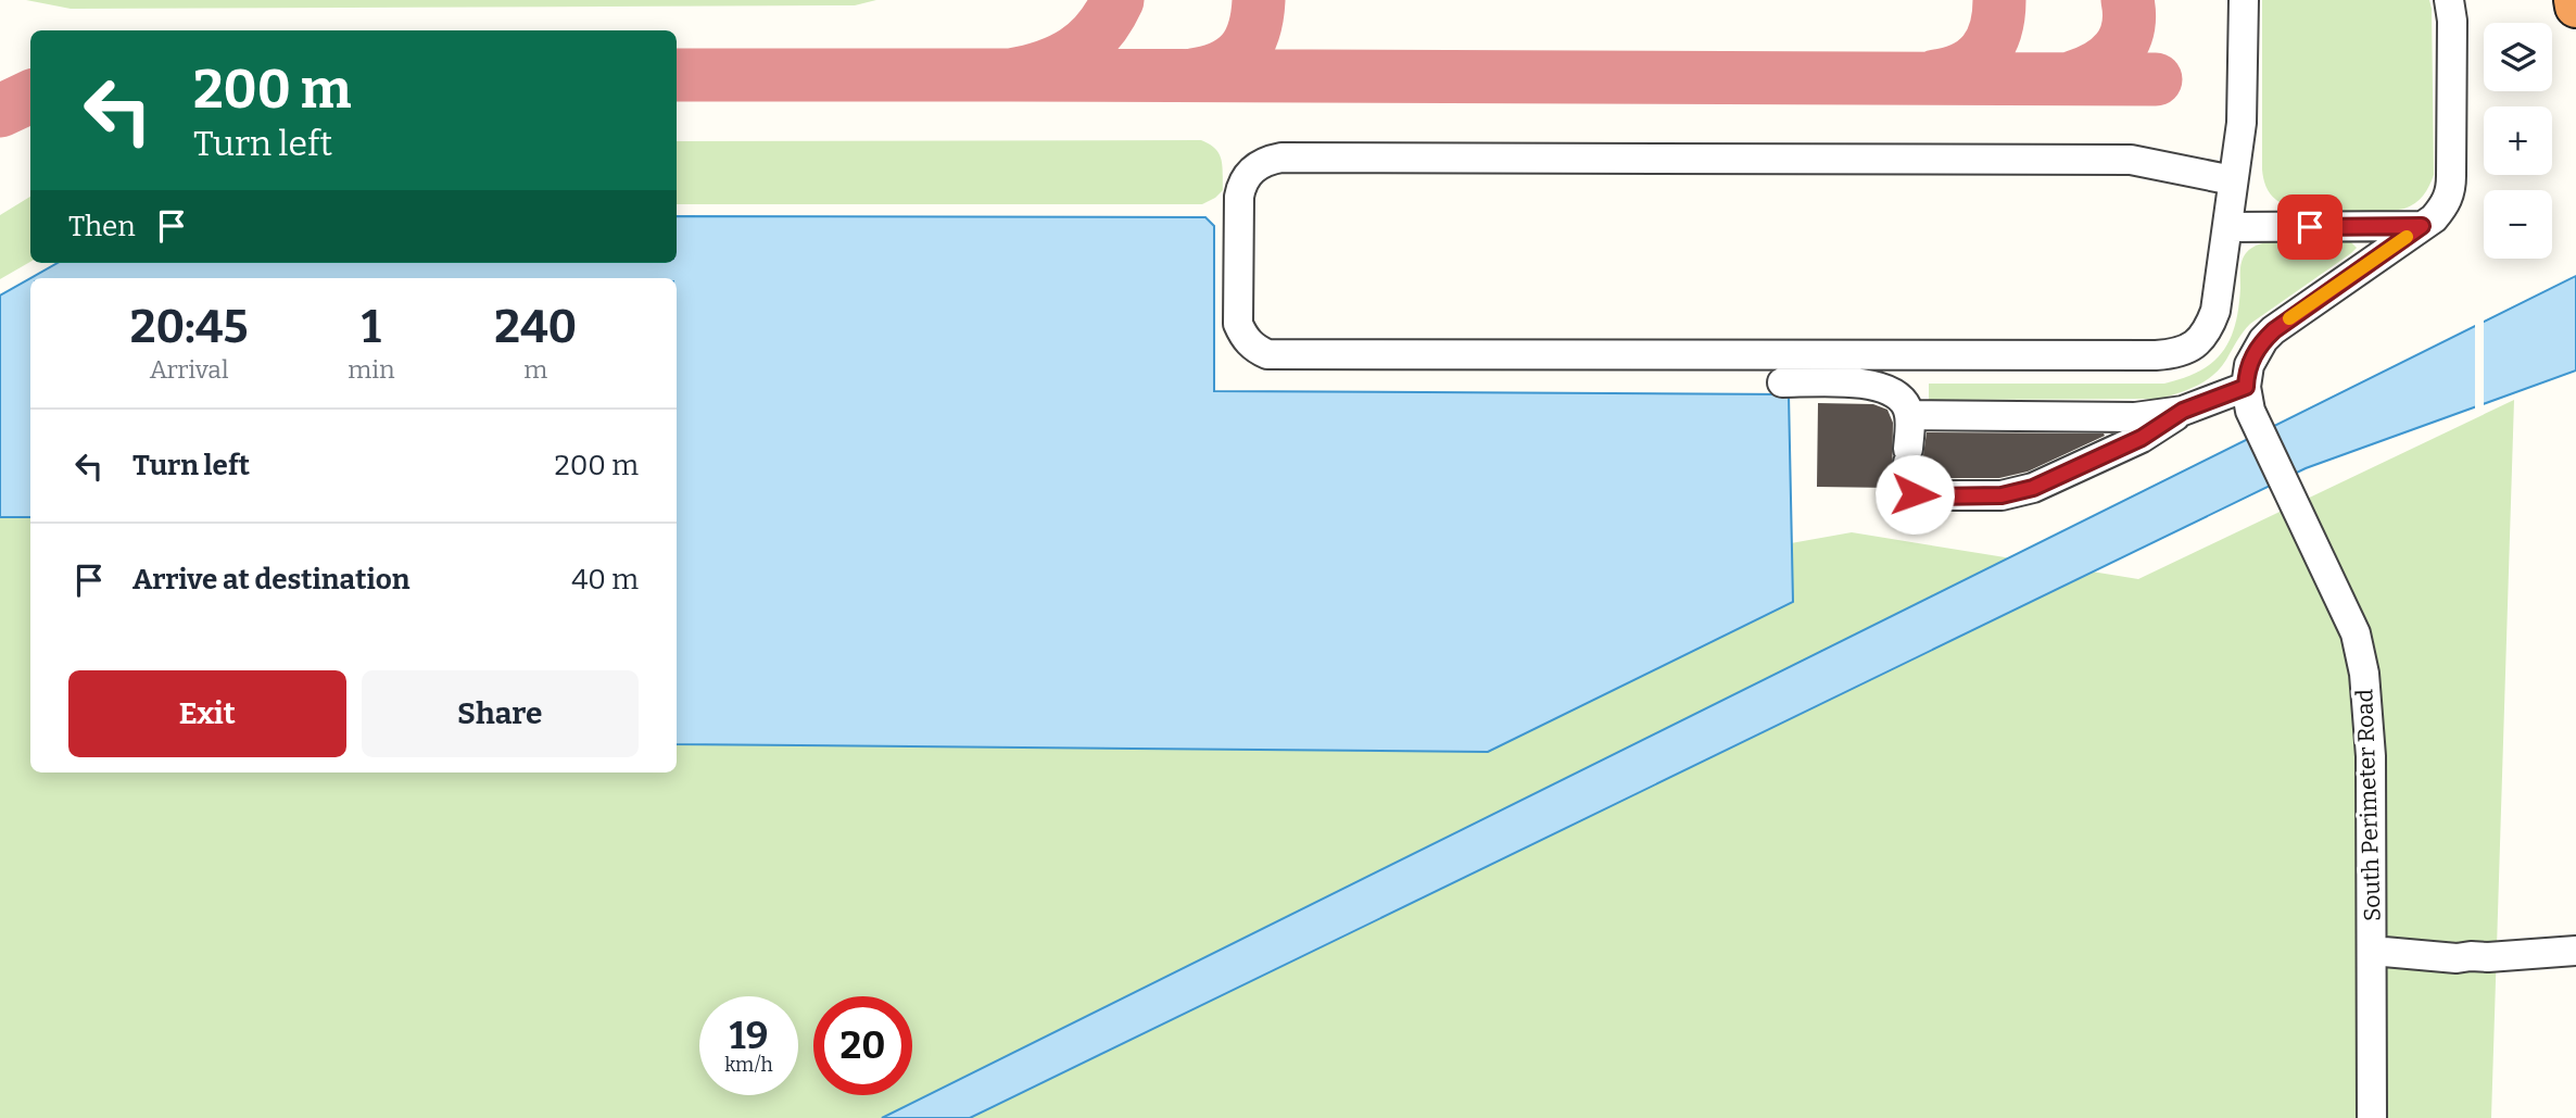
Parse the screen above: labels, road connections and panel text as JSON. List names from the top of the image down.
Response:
{
  "streets": {
    "lane": ["South Perimeter Road"]
  },
  "page": {
    "map_buttons": ["+", "−"],
    "turn": ["200 m", "Turn left"],
    "then": "Then",
    "eta": [
      "20:45",
      "Arrival",
      "1",
      "min",
      "240",
      "m"
    ],
    "list": [
      {
        "name": "Turn left",
        "value": "200 m"
      },
      {
        "name": "Arrive at destination",
        "value": "40 m"
      }
    ],
    "buttons": ["Exit", "Share"],
    "speed": "19 km/h",
    "limit": "20"
  }
}
